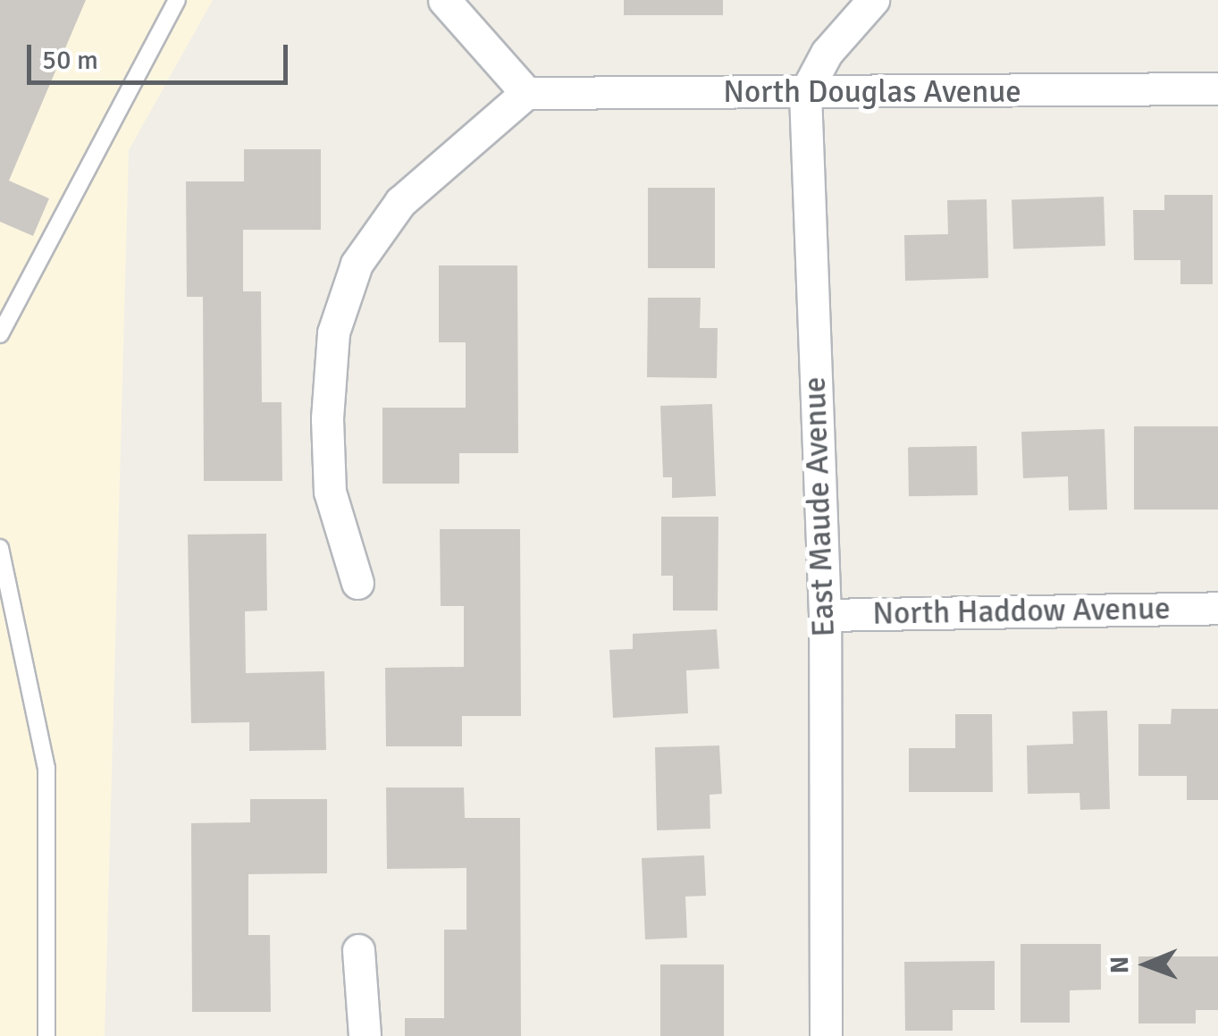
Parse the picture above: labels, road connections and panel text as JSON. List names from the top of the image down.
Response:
{
  "streets": {
    "street": ["North Douglas Avenue", "East Maude Avenue", "North Haddow Avenue"]
  },
  "crossings": [
    ["North Douglas Avenue", "East Maude Avenue"],
    ["East Maude Avenue", "North Haddow Avenue"]
  ],
  "scale_bar": "50 m",
  "north": "left"
}
